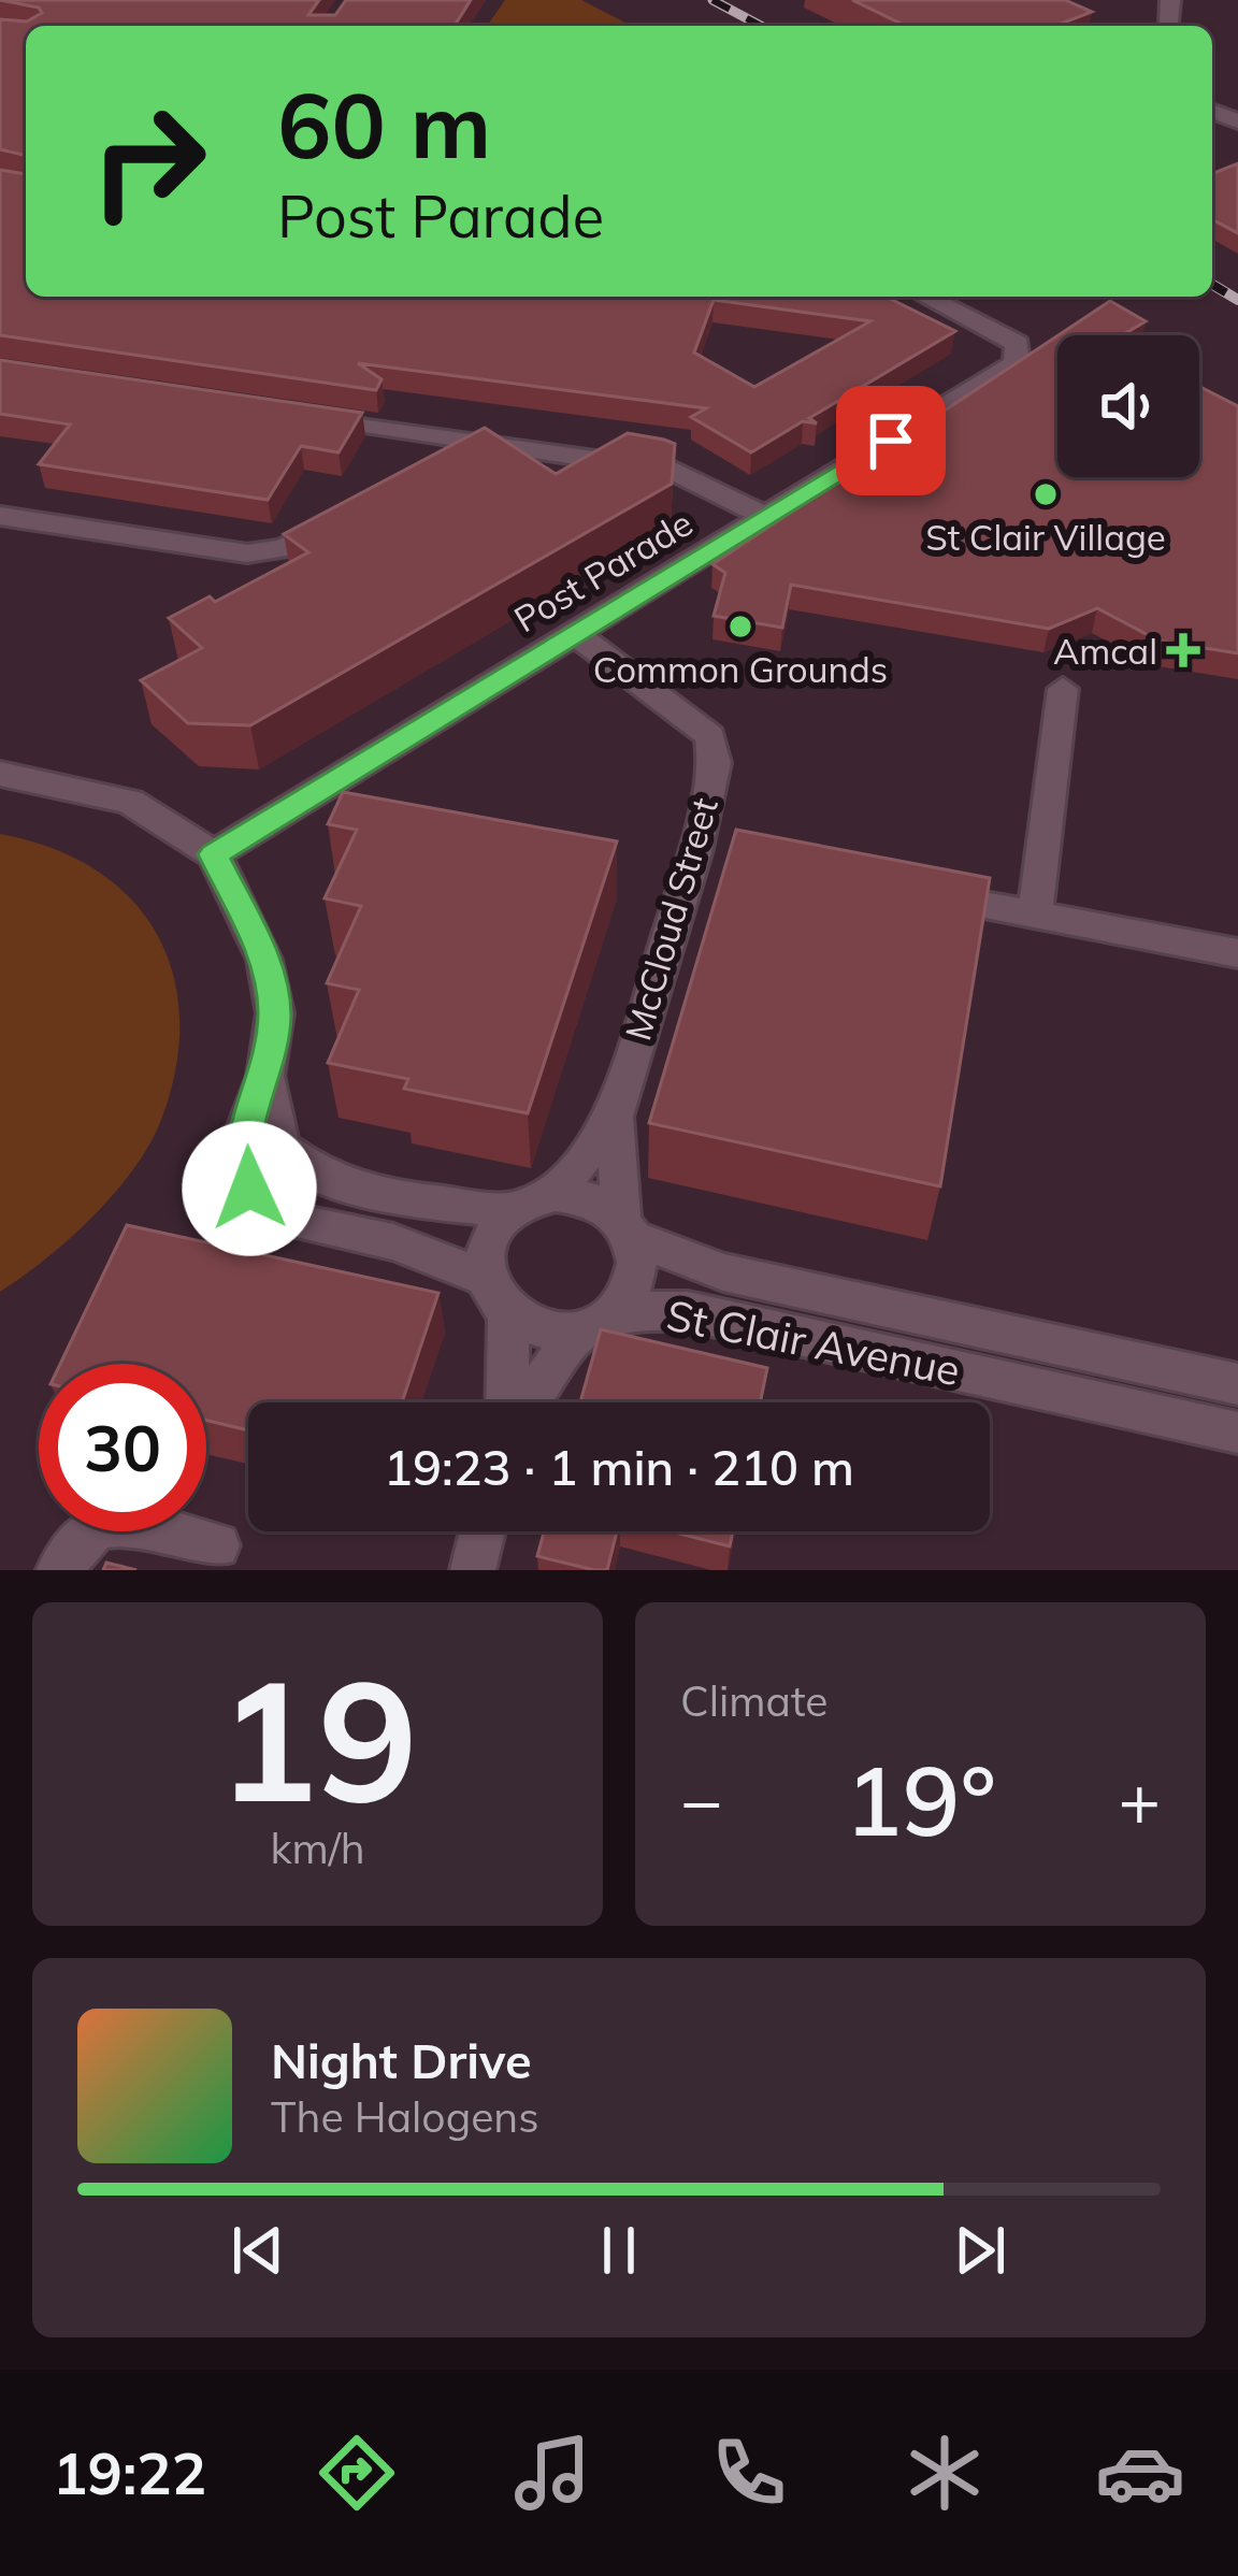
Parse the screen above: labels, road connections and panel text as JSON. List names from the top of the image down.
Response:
{
  "streets": {
    "street": ["Post Parade", "McCloud Street", "St Clair Avenue"]
  },
  "crossings": [
    ["Post Parade", "McCloud Street"],
    ["McCloud Street", "St Clair Avenue"]
  ],
  "places": {
    "other": ["St Clair Village", "Common Grounds"],
    "health": ["Amcal"]
  },
  "page": {
    "turn": ["60 m", "Post Parade"],
    "limit": "30",
    "trip": "19:23 · 1 min · 210 m",
    "tile": [
      ["19", "km/h"],
      "Climate"
    ],
    "heat": ["−", "19°", "+"],
    "song": ["Night Drive", "The Halogens"],
    "tabs": "19:22"
  }
}
